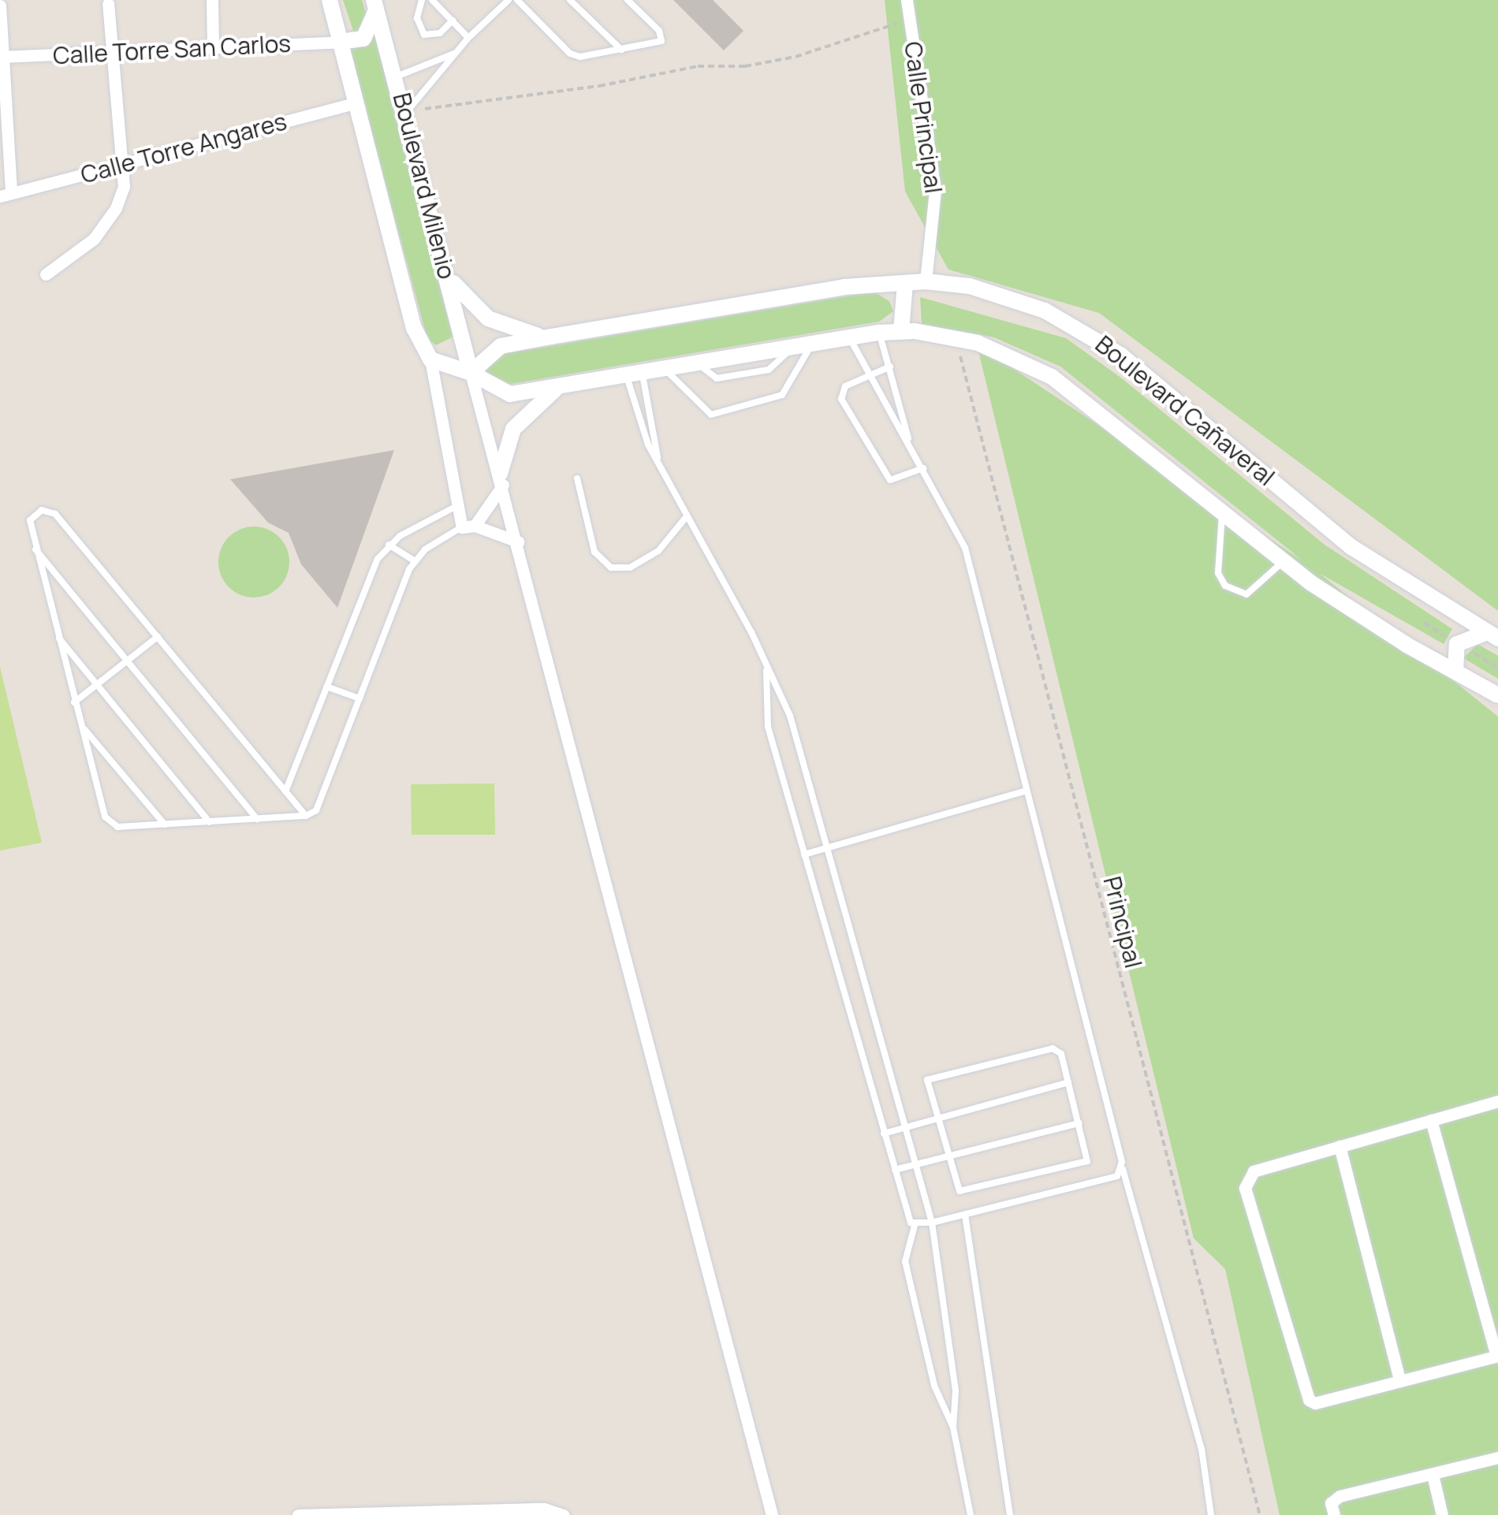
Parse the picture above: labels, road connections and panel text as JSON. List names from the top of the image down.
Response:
{
  "streets": {
    "street": [
      "Calle Torre San Carlos",
      "Calle Principal",
      "Calle Torre Angares",
      "Boulevard Milenio",
      "Boulevard Cañaveral"
    ],
    "path": ["Principal"]
  },
  "crossings": [
    ["Calle Torre San Carlos", "Boulevard Milenio"],
    ["Calle Principal", "Boulevard Cañaveral"],
    ["Calle Torre Angares", "Boulevard Milenio"],
    ["Boulevard Milenio", "Boulevard Cañaveral"]
  ]
}
